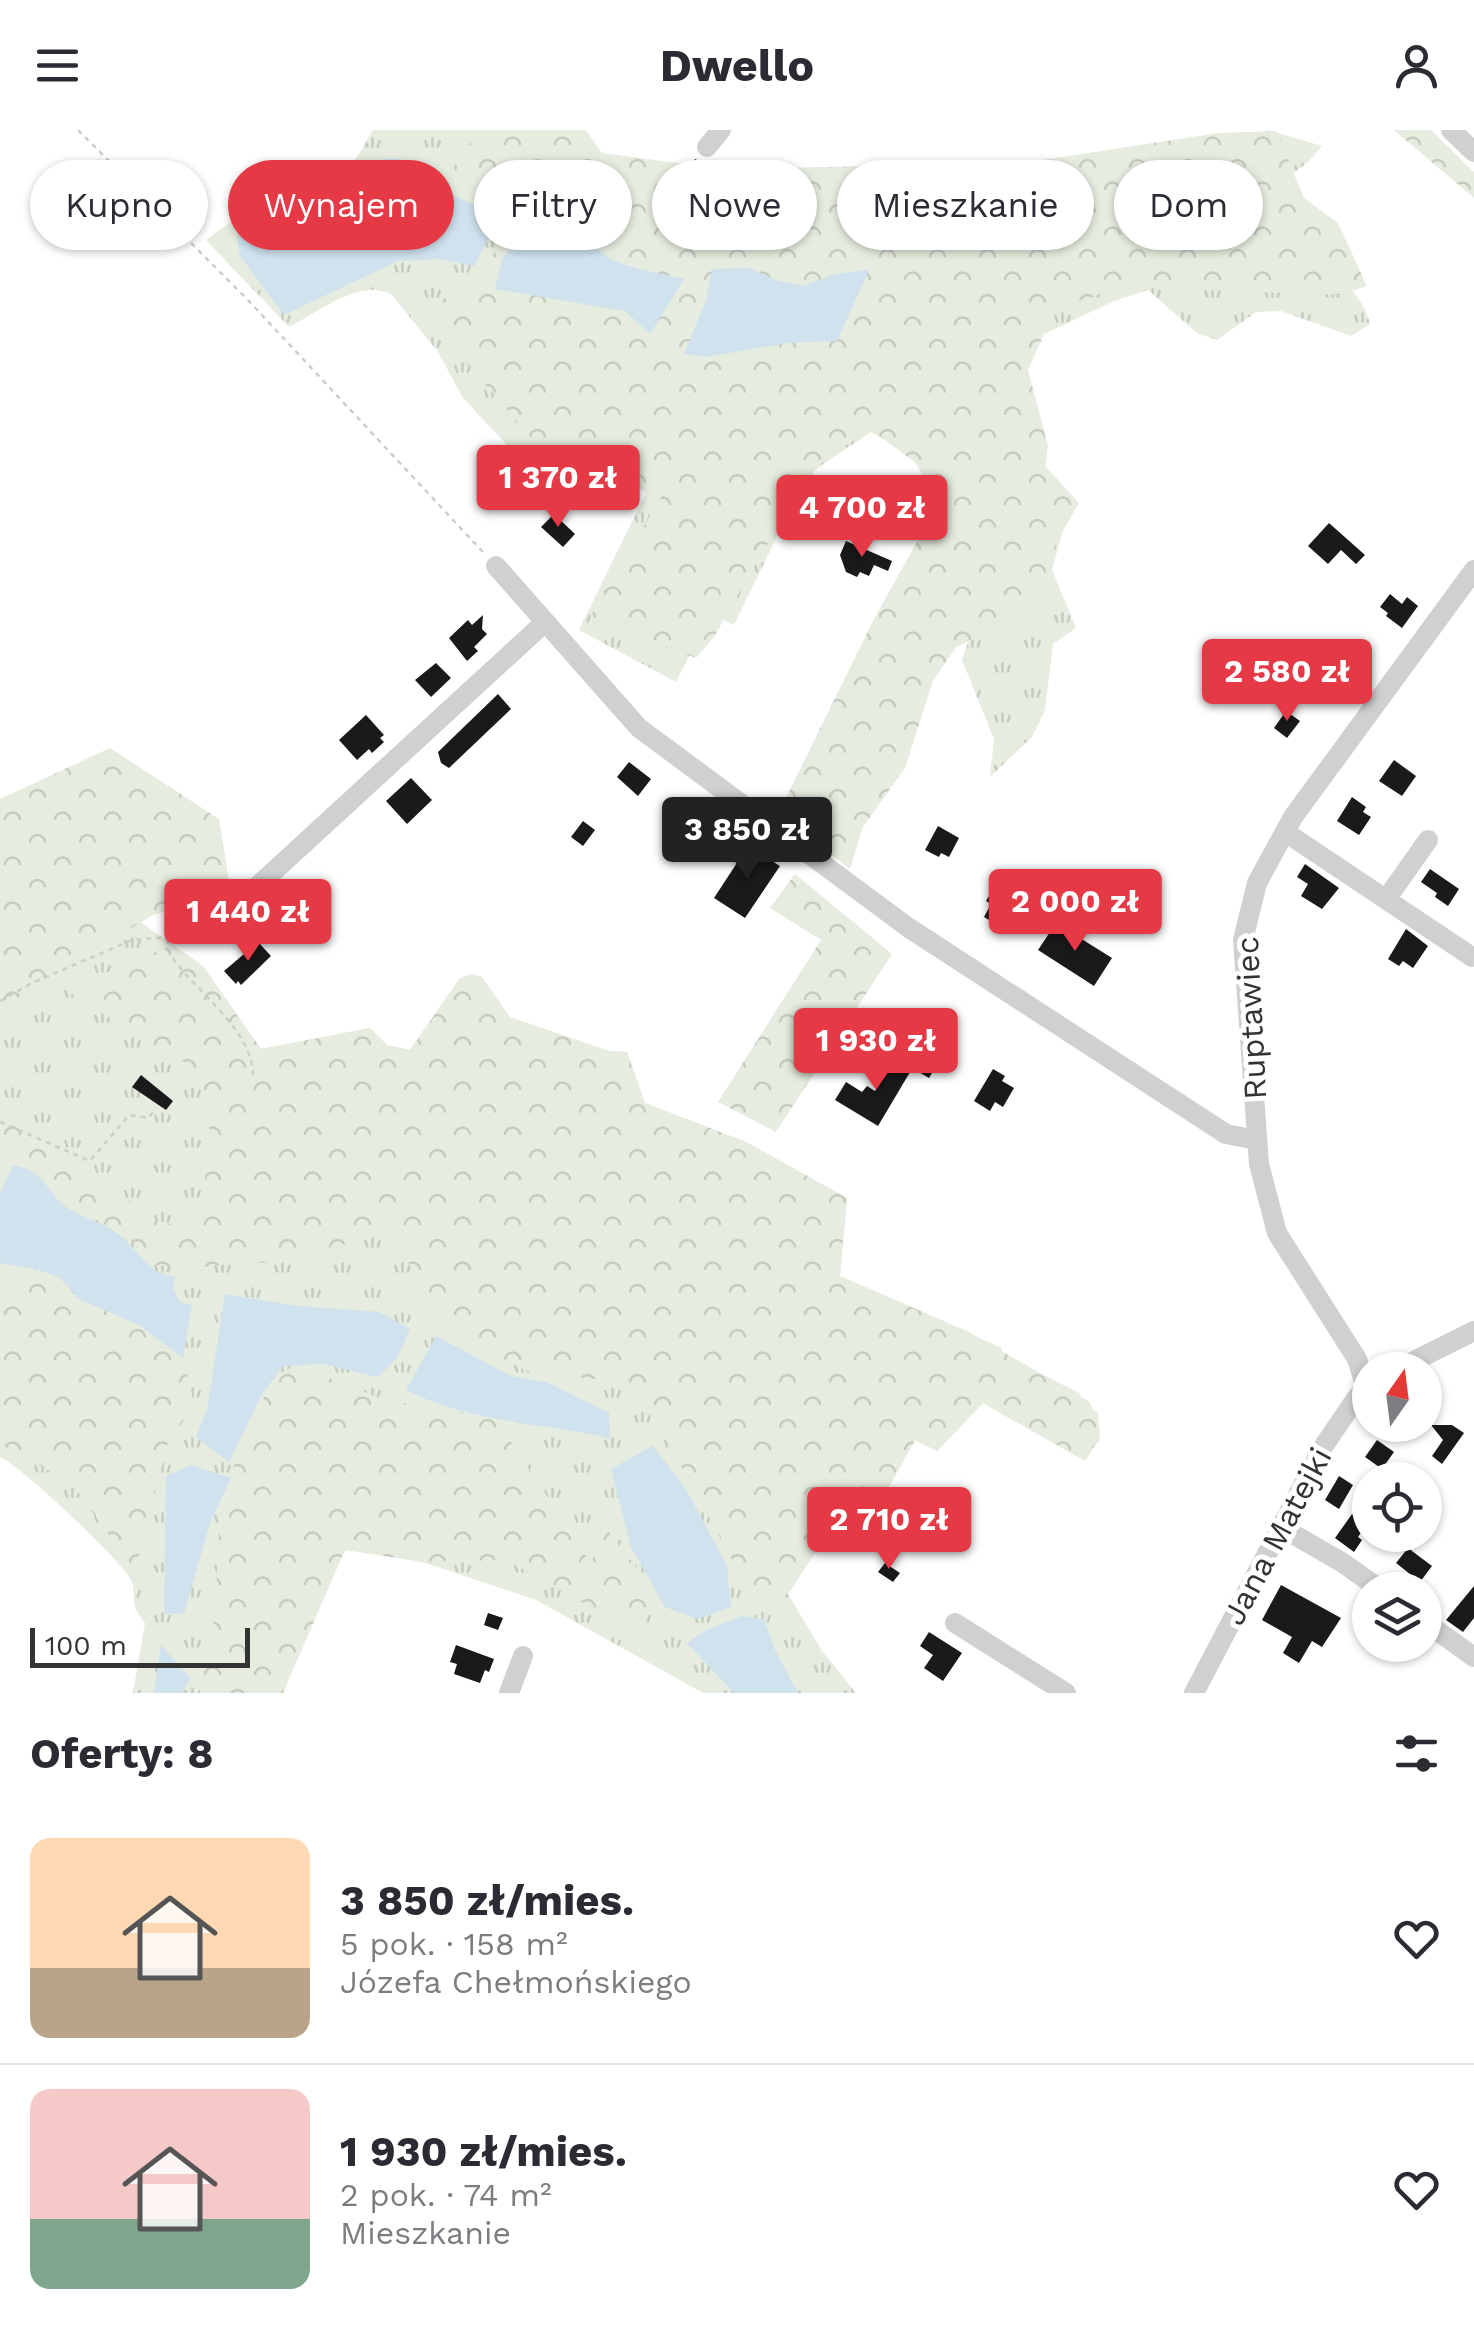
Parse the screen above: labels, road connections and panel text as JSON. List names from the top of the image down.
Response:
{
  "streets": {
    "street": ["Ruptawiec", "Jana Matejki"]
  },
  "scale_bar": "100 m",
  "north": "top",
  "page": {
    "header": "Dwello",
    "chip": [
      "Kupno",
      "Wynajem",
      "Filtry",
      "Nowe",
      "Mieszkanie",
      "Dom"
    ],
    "price": [
      "1 370 zł",
      "4 700 zł",
      "2 580 zł",
      "3 850 zł",
      "2 000 zł",
      "1 440 zł",
      "1 930 zł",
      "2 710 zł"
    ],
    "scale": "100 m",
    "heading": "Oferty: 8",
    "list": [
      {
        "name": "3 850 zł/mies.",
        "note": "5 pok. · 158 m² · Józefa Chełmońskiego"
      },
      {
        "name": "1 930 zł/mies.",
        "note": "2 pok. · 74 m² · Mieszkanie"
      }
    ]
  }
}
